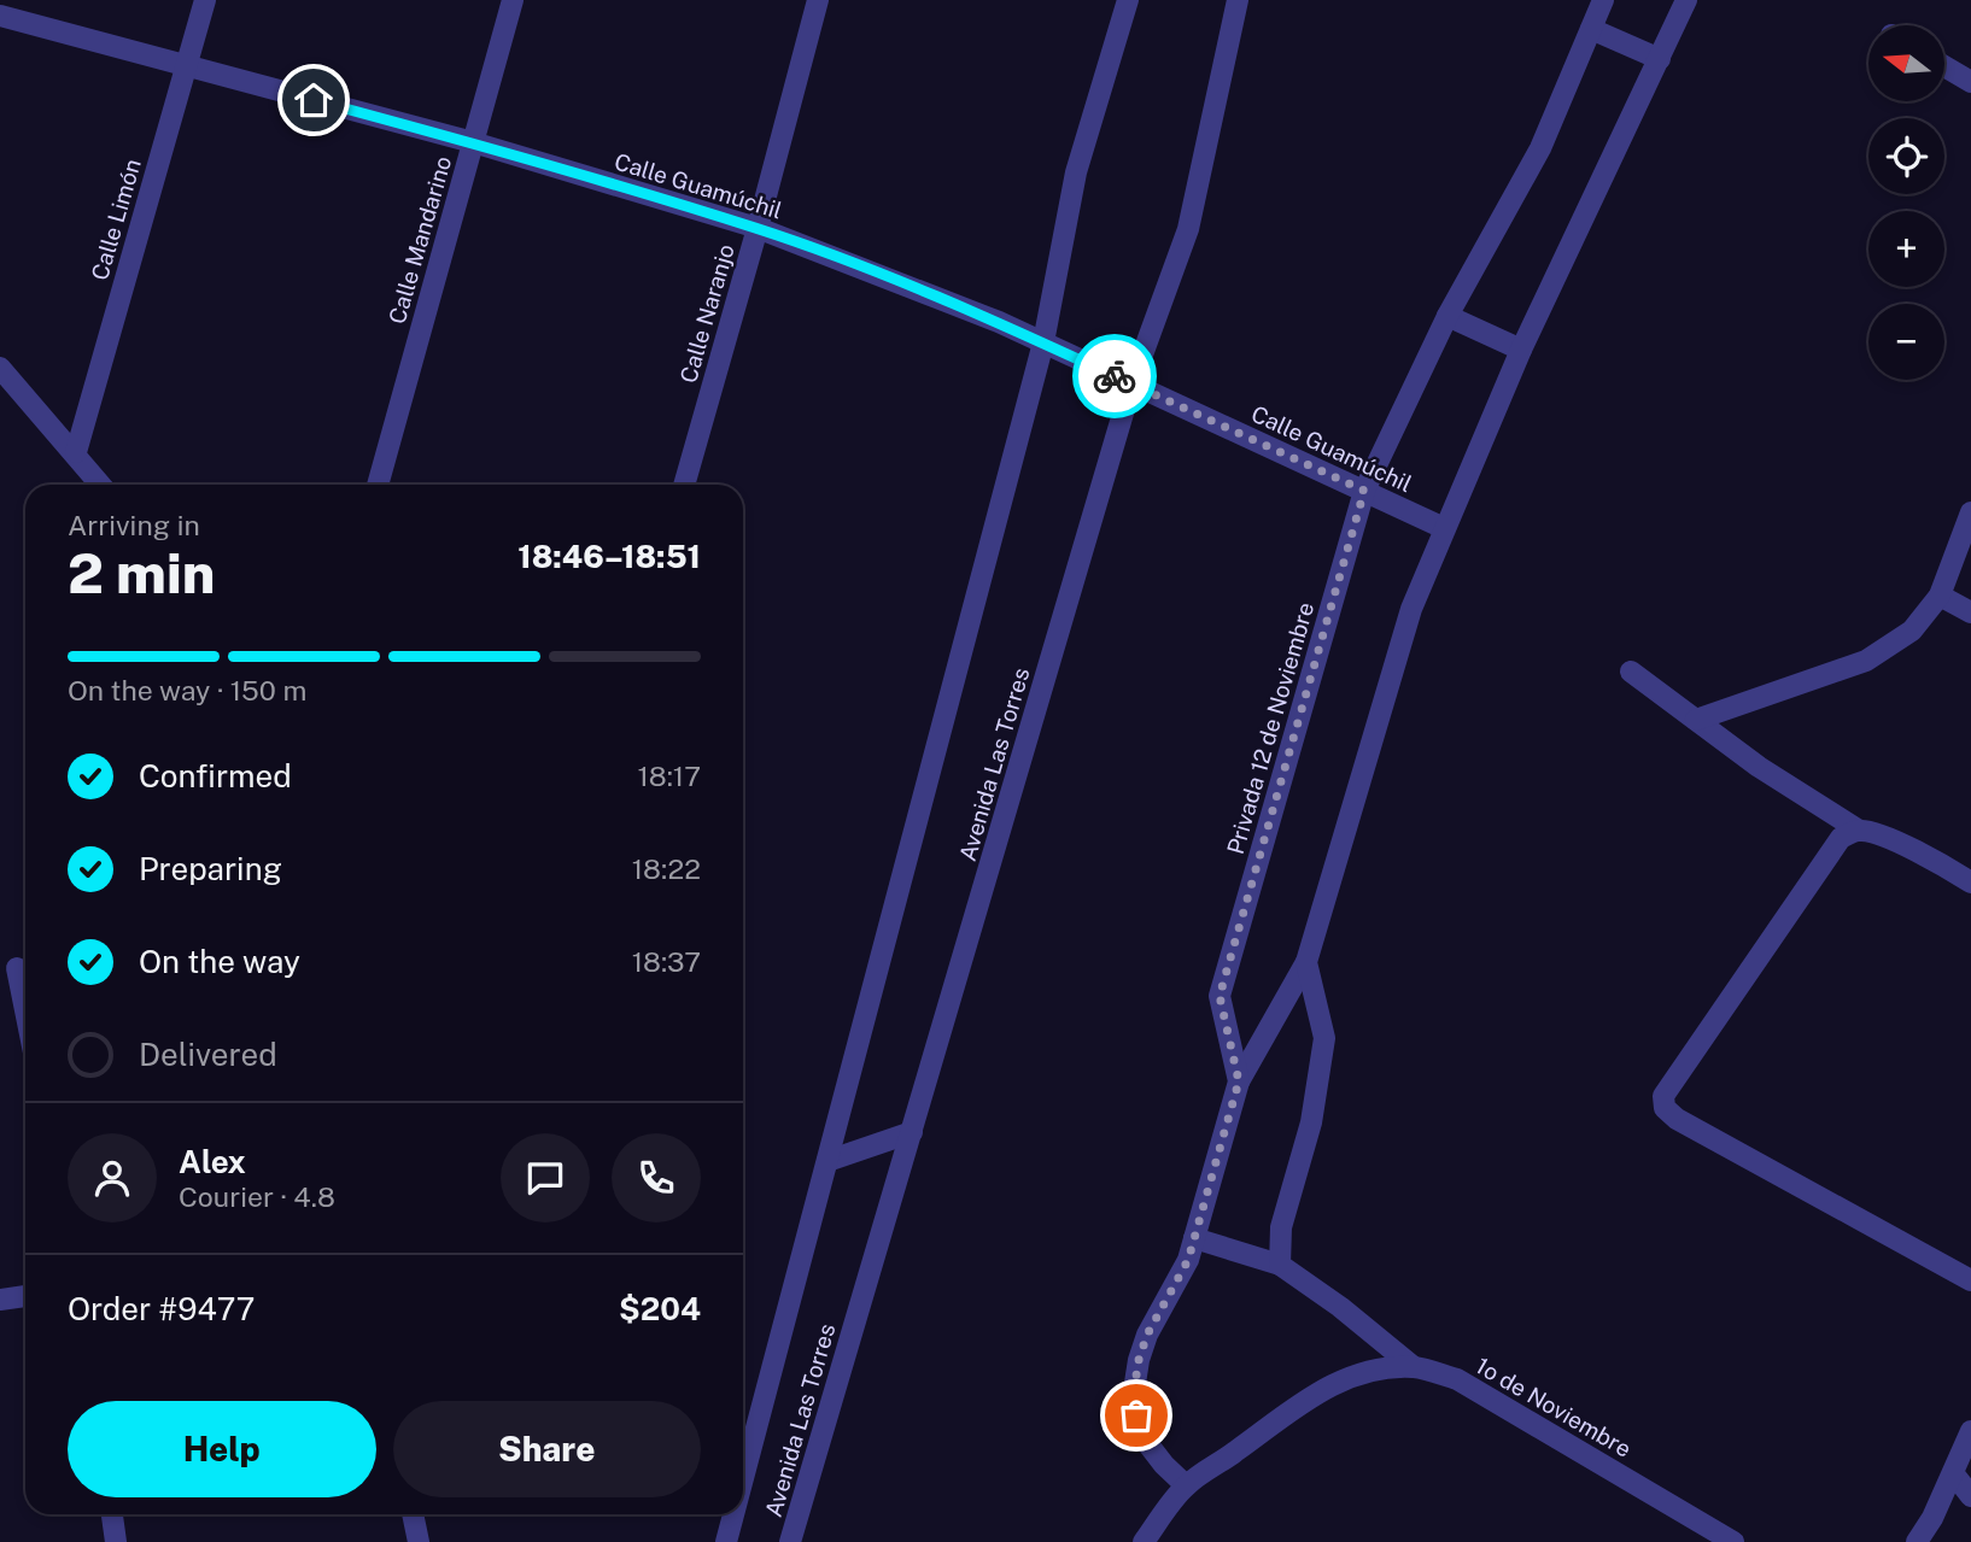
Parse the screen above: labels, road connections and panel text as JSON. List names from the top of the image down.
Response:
{
  "streets": {
    "street": [
      "Calle Guamúchil",
      "Calle Limón",
      "Calle Mandarino",
      "Calle Naranjo",
      "Privada 12 de Noviembre",
      "Avenida Las Torres",
      "1o de Noviembre"
    ]
  },
  "crossings": [
    ["Calle Guamúchil", "Calle Limón"],
    ["Calle Guamúchil", "Calle Mandarino"],
    ["Calle Guamúchil", "Calle Naranjo"],
    ["Calle Guamúchil", "Privada 12 de Noviembre"],
    ["Calle Guamúchil", "Avenida Las Torres"],
    ["Privada 12 de Noviembre", "1o de Noviembre"]
  ],
  "north": "left",
  "page": {
    "map_buttons": ["+", "−"],
    "heading": ["2 min", "Arriving in", "18:46–18:51"],
    "panel": [
      "Alex",
      "Courier · 4.8",
      "Order #9477",
      "$204"
    ],
    "bar": "On the way · 150 m",
    "list": [
      ["Confirmed", "18:17"],
      ["Preparing", "18:22"],
      ["On the way", "18:37"],
      "Delivered"
    ],
    "buttons": ["Help", "Share"]
  }
}
